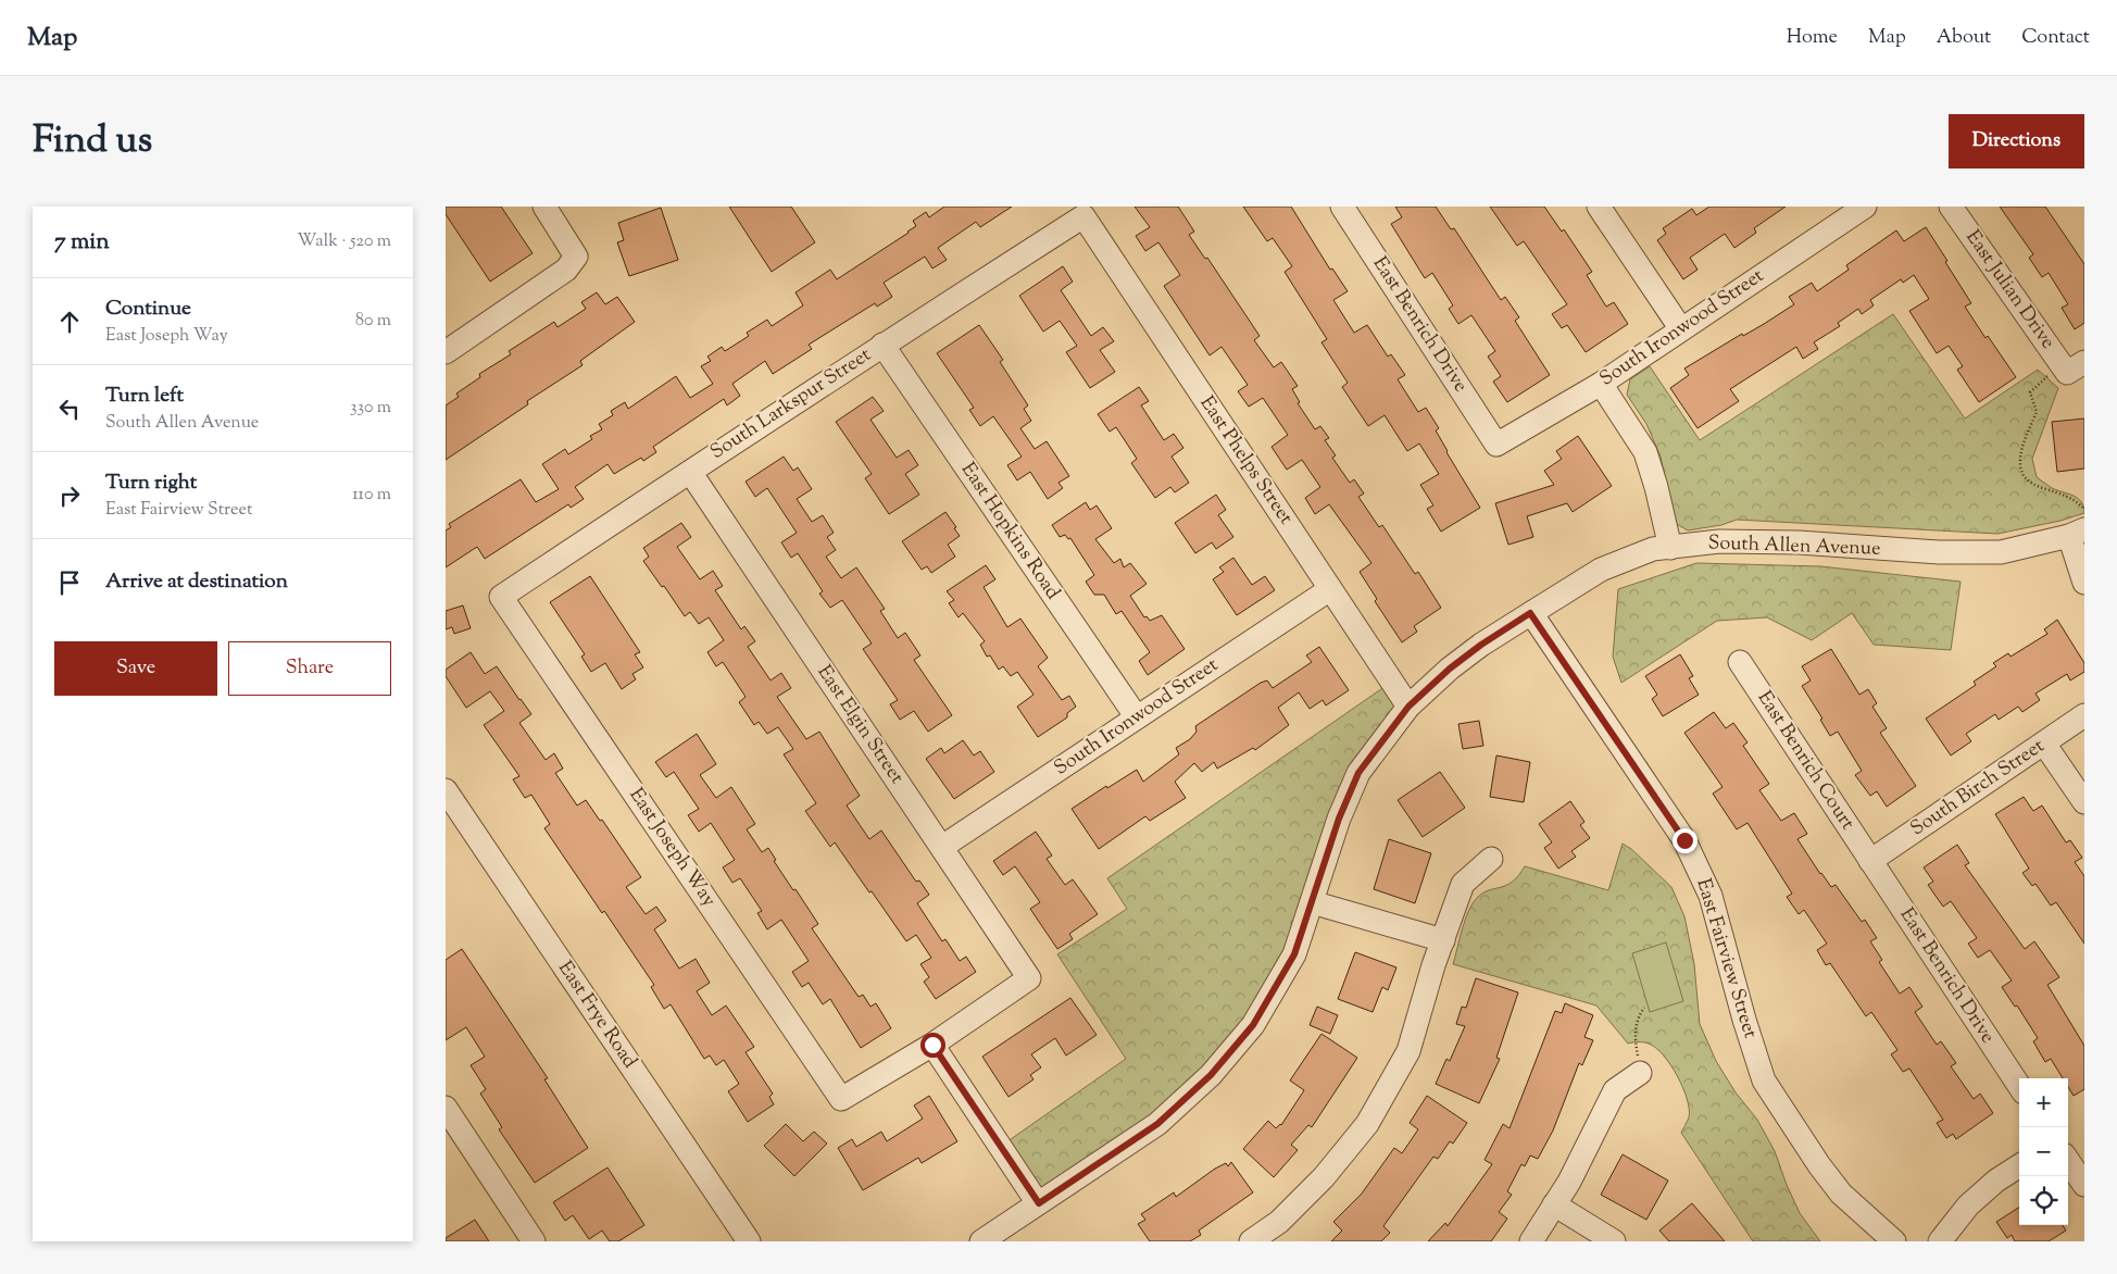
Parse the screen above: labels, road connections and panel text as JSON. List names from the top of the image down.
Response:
{
  "streets": {
    "street": [
      "East Julian Drive",
      "East Benrich Drive",
      "South Ironwood Street",
      "South Larkspur Street",
      "East Phelps Street",
      "East Hopkins Road",
      "South Allen Avenue",
      "East Elgin Street",
      "East Benrich Court",
      "South Birch Street",
      "East Joseph Way",
      "East Fairview Street",
      "East Frye Road"
    ]
  },
  "crossings": [
    ["East Benrich Drive", "South Ironwood Street"],
    ["East Benrich Drive", "East Benrich Court"],
    ["East Benrich Drive", "South Birch Street"],
    ["South Ironwood Street", "East Phelps Street"],
    ["South Ironwood Street", "East Hopkins Road"],
    ["South Ironwood Street", "East Elgin Street"],
    ["South Larkspur Street", "East Phelps Street"],
    ["South Larkspur Street", "East Hopkins Road"],
    ["South Larkspur Street", "East Elgin Street"],
    ["South Larkspur Street", "East Joseph Way"],
    ["East Phelps Street", "South Allen Avenue"],
    ["South Allen Avenue", "East Fairview Street"],
    ["East Elgin Street", "East Joseph Way"],
    ["East Benrich Court", "South Birch Street"]
  ],
  "page": {
    "header": "Map",
    "nav": [
      "Home",
      "Map",
      "About",
      "Contact"
    ],
    "title": "Find us",
    "buttons": [
      "Directions",
      ["Save", "Share"]
    ],
    "heading": ["7 min", "Walk · 520 m"],
    "list": [
      ["Continue", "East Joseph Way", "80 m"],
      ["Turn left", "South Allen Avenue", "330 m"],
      ["Turn right", "East Fairview Street", "110 m"],
      "Arrive at destination"
    ],
    "map_buttons": ["+", "−"]
  }
}
